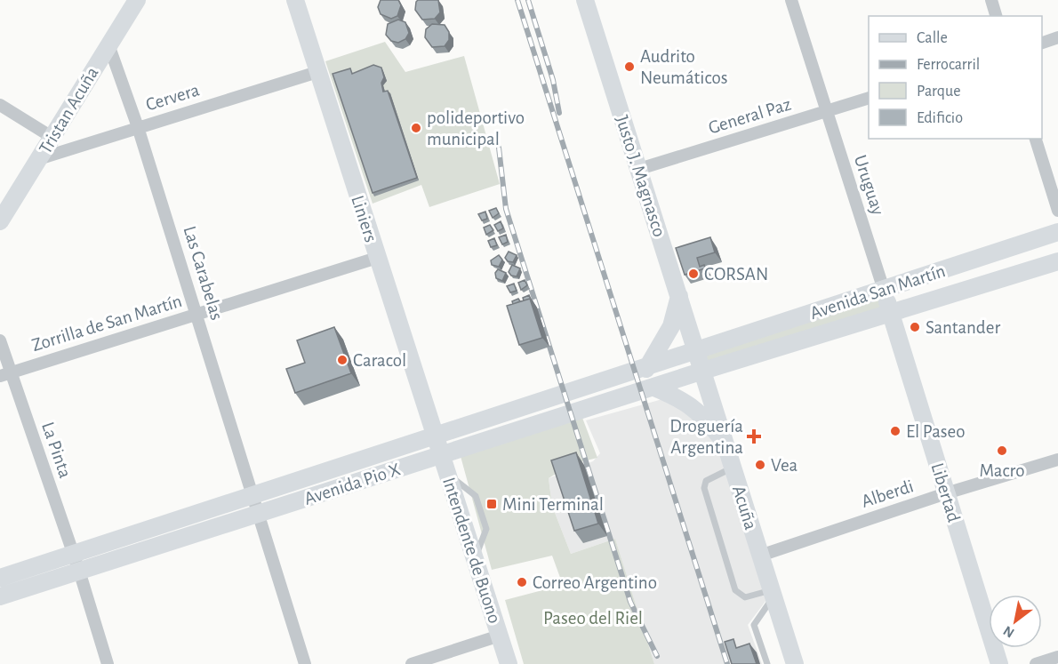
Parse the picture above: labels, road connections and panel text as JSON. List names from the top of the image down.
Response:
{
  "streets": {
    "main road": [
      "Tristan Acuña",
      "Justo J. Magnasco",
      "Liniers",
      "Avenida San Martín",
      "Avenida Pio X",
      "Libertad",
      "Acuña",
      "Intendente de Buono"
    ],
    "street": [
      "Cervera",
      "General Paz",
      "Uruguay",
      "Las Carabelas",
      "Zorrilla de San Martín",
      "La Pinta",
      "Alberdi"
    ]
  },
  "crossings": [
    ["Cervera", "Tristan Acuña"],
    ["Cervera", "Liniers"],
    ["Cervera", "Las Carabelas"],
    ["Tristan Acuña", "Las Carabelas"],
    ["General Paz", "Justo J. Magnasco"],
    ["General Paz", "Uruguay"],
    ["Justo J. Magnasco", "Avenida San Martín"],
    ["Justo J. Magnasco", "Avenida Pio X"],
    ["Justo J. Magnasco", "Acuña"],
    ["Uruguay", "Avenida San Martín"],
    ["Uruguay", "Libertad"],
    ["Liniers", "Zorrilla de San Martín"],
    ["Liniers", "Avenida Pio X"],
    ["Liniers", "Intendente de Buono"],
    ["Las Carabelas", "Zorrilla de San Martín"],
    ["Las Carabelas", "Avenida Pio X"],
    ["Avenida San Martín", "Avenida Pio X"],
    ["Avenida San Martín", "Libertad"],
    ["Avenida San Martín", "Acuña"],
    ["Zorrilla de San Martín", "La Pinta"],
    ["La Pinta", "Avenida Pio X"],
    ["Avenida Pio X", "Acuña"],
    ["Avenida Pio X", "Intendente de Buono"],
    ["Libertad", "Alberdi"],
    ["Alberdi", "Acuña"]
  ],
  "parks": ["Paseo del Riel"],
  "places": {
    "other": [
      "Audrito Neumáticos",
      "polideportivo municipal",
      "CORSAN",
      "Santander",
      "Caracol",
      "El Paseo",
      "Macro",
      "Vea",
      "Correo Argentino"
    ],
    "health": ["Droguería Argentina"],
    "transit": ["Mini Terminal"]
  },
  "legend": [
    "Calle",
    "Ferrocarril",
    "Parque",
    "Edificio"
  ],
  "north": "bottom left"
}
